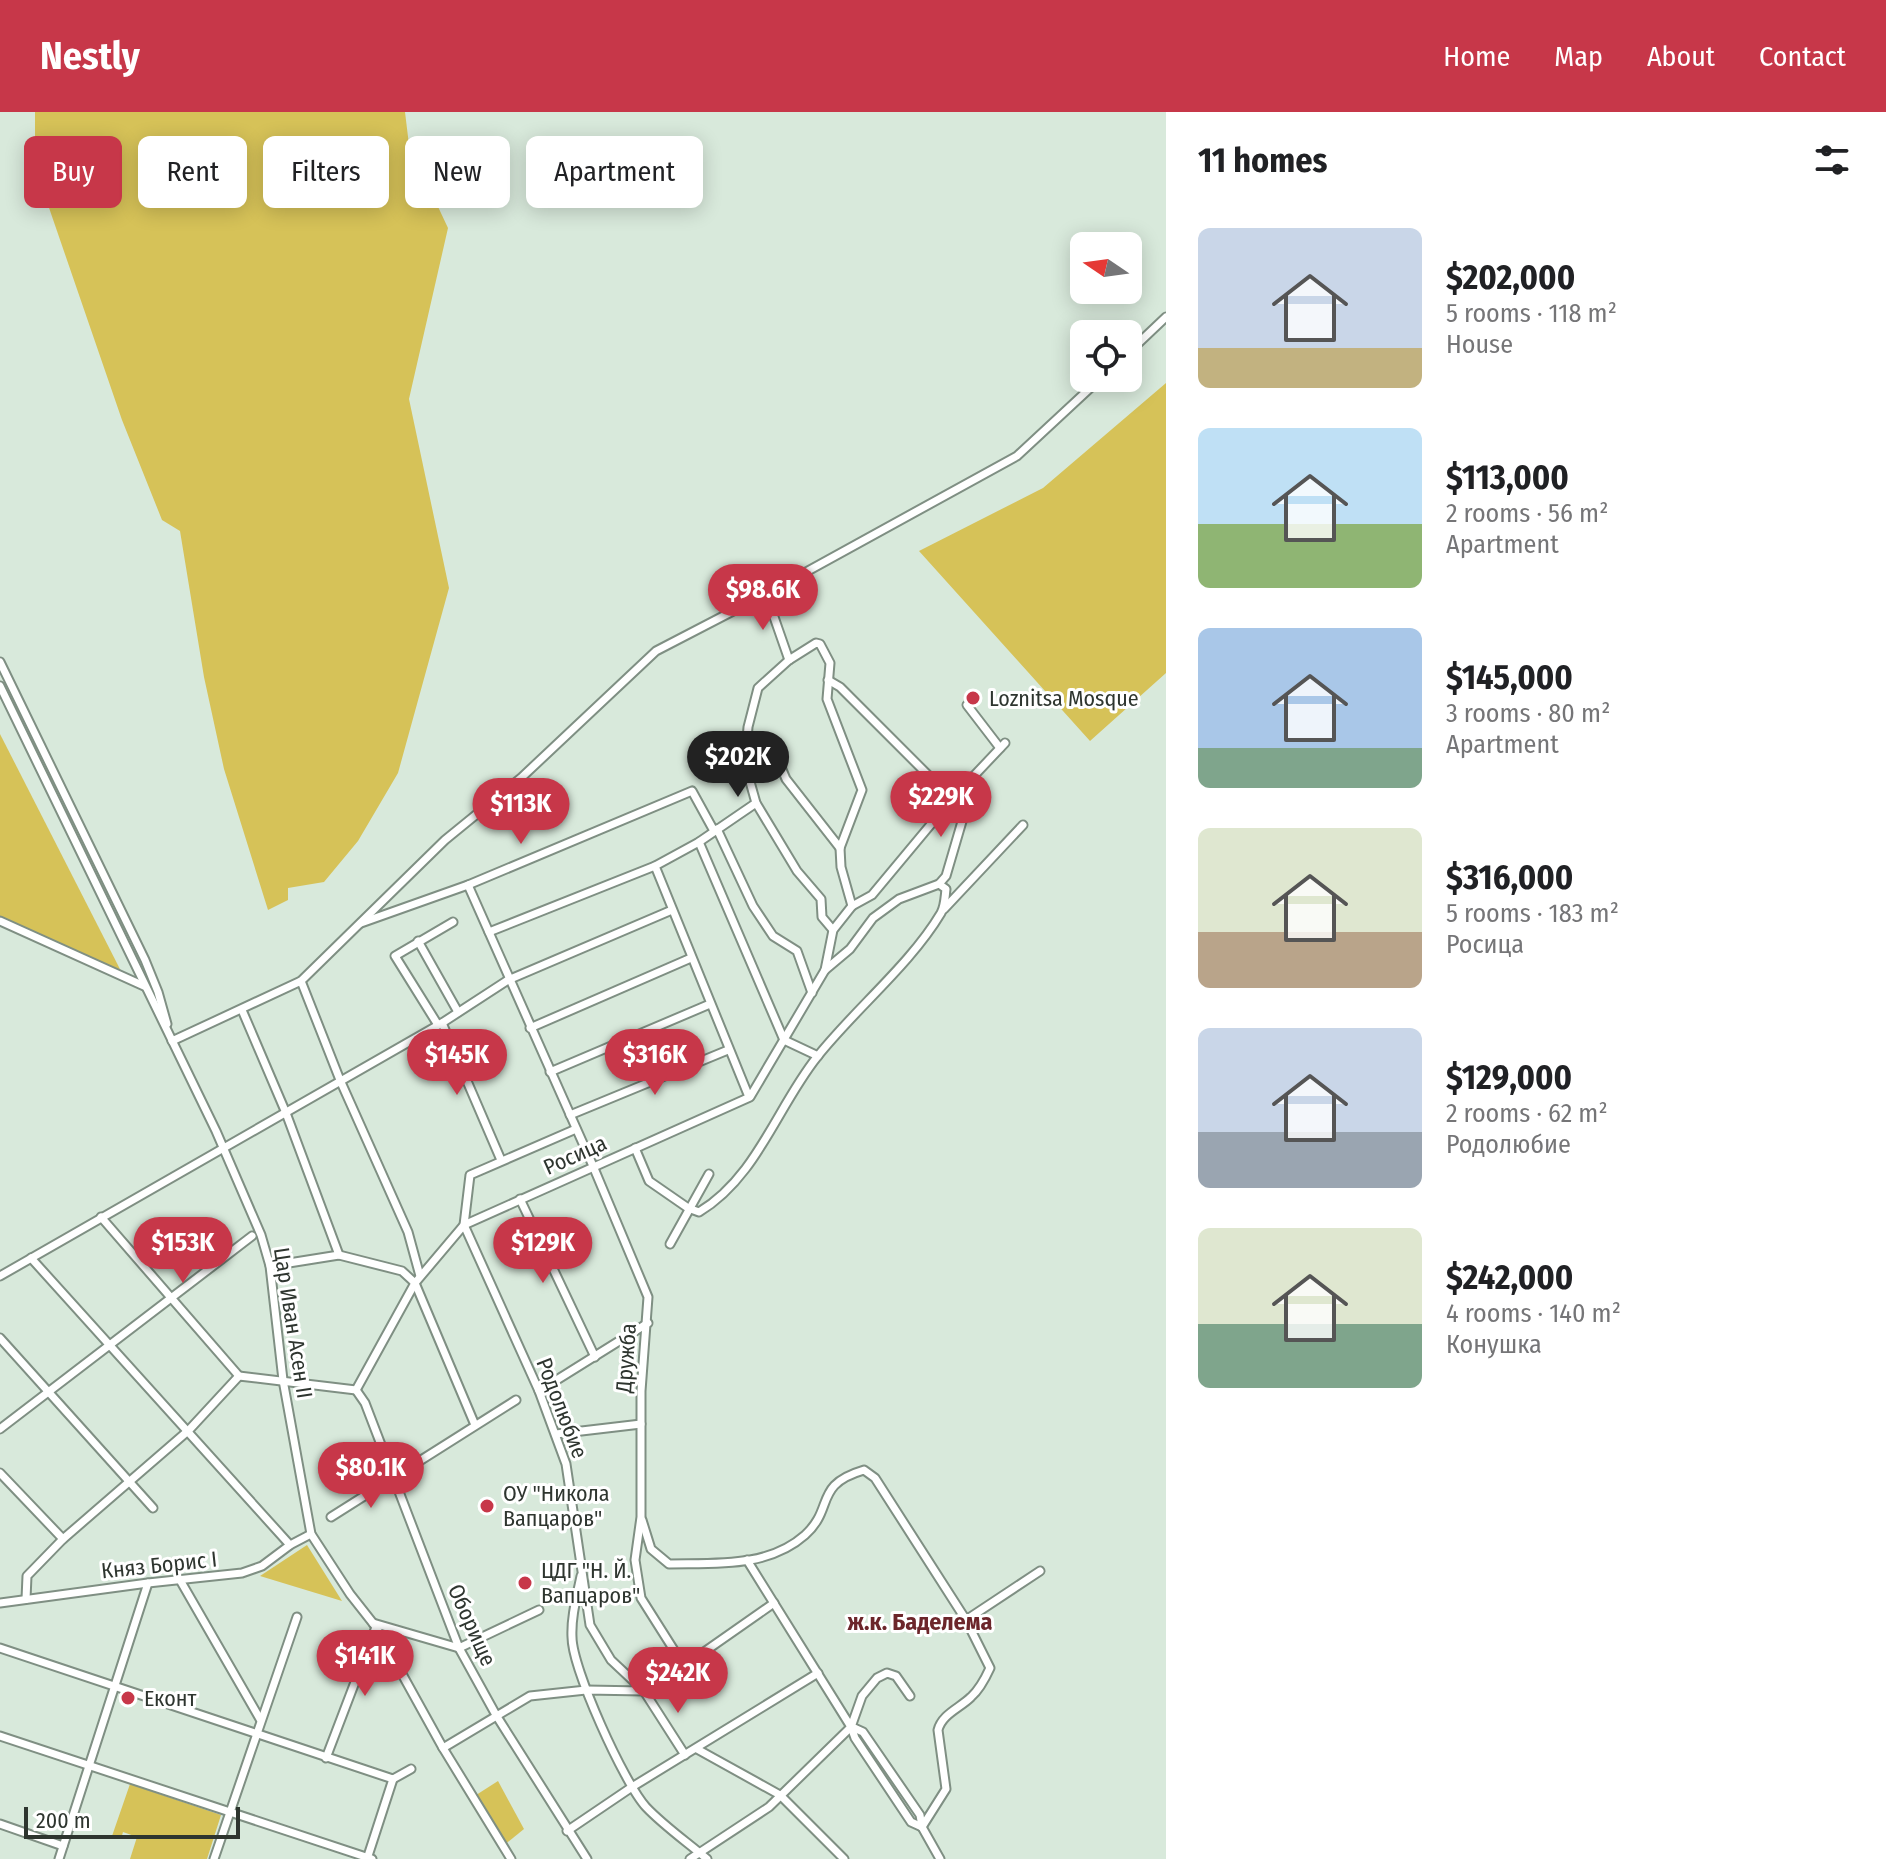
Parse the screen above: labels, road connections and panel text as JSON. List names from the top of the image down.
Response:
{
  "streets": {
    "street": [
      "Росица",
      "Цар Иван Асен II",
      "Дружба",
      "Родолюбие",
      "Княз Борис I",
      "Оборище"
    ]
  },
  "crossings": [
    ["Росица", "Дружба"],
    ["Росица", "Родолюбие"],
    ["Росица", "Оборище"],
    ["Цар Иван Асен II", "Княз Борис I"]
  ],
  "districts": ["ж.к. Баделема"],
  "places": [
    "Loznitsa Mosque",
    "ОУ \"Никола Вапцаров\"",
    "ЦДГ \"Н. Й. Вапцаров\"",
    "Еконт"
  ],
  "scale_bar": "200 m",
  "north": "left",
  "page": {
    "header": "Nestly",
    "nav": [
      "Home",
      "Map",
      "About",
      "Contact"
    ],
    "heading": "11 homes",
    "chip": [
      "Buy",
      "Rent",
      "Filters",
      "New",
      "Apartment"
    ],
    "list": [
      {
        "name": "$202,000",
        "note": "5 rooms · 118 m² · House"
      },
      {
        "name": "$113,000",
        "note": "2 rooms · 56 m² · Apartment"
      },
      {
        "name": "$145,000",
        "note": "3 rooms · 80 m² · Apartment"
      },
      {
        "name": "$316,000",
        "note": "5 rooms · 183 m² · Росица"
      },
      {
        "name": "$129,000",
        "note": "2 rooms · 62 m² · Родолюбие"
      },
      {
        "name": "$242,000",
        "note": "4 rooms · 140 m² · Конушка"
      }
    ],
    "price": [
      "$98.6K",
      "$202K",
      "$229K",
      "$113K",
      "$145K",
      "$316K",
      "$153K",
      "$129K",
      "$80.1K",
      "$141K",
      "$242K"
    ],
    "scale": "200 m"
  }
}
